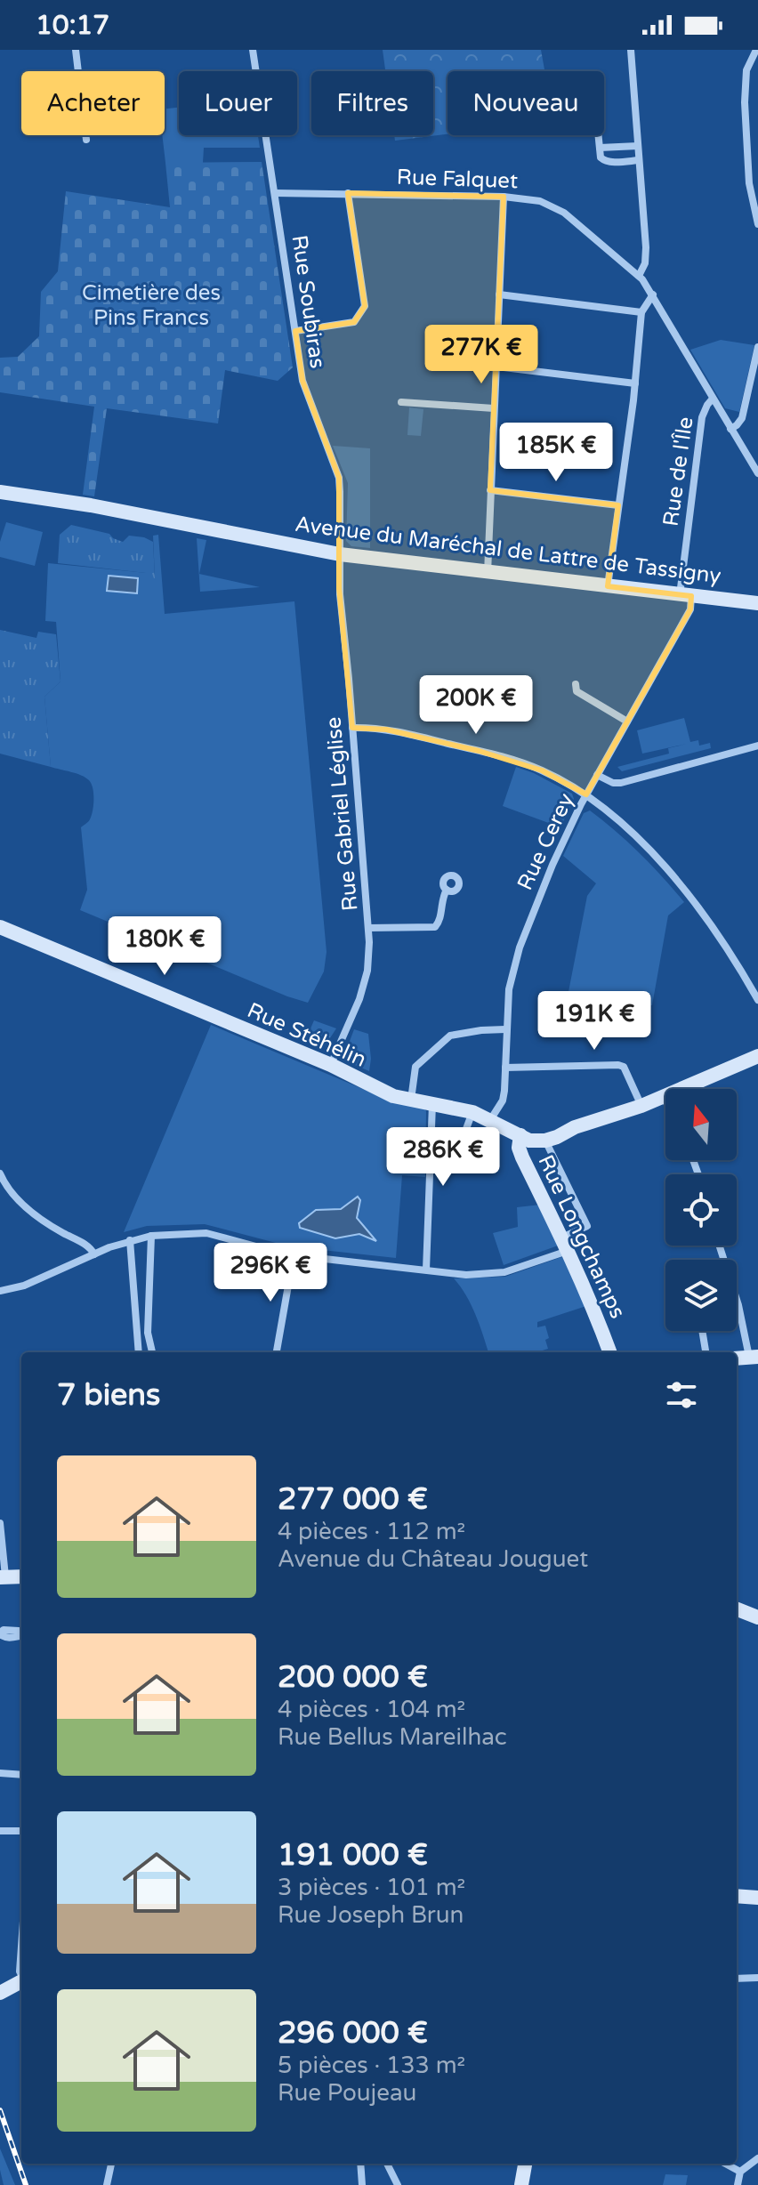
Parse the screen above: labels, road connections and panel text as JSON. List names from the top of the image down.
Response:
{
  "streets": {
    "street": [
      "Rue Falquet",
      "Rue Soubiras",
      "Rue de l'Île",
      "Avenue du Maréchal de Lattre de Tassigny",
      "Rue Gabriel Léglise",
      "Rue Cerey",
      "Rue Stéhélin",
      "Rue Longchamps"
    ]
  },
  "crossings": [
    ["Rue Falquet", "Rue Soubiras"],
    ["Rue Falquet", "Rue de l'Île"],
    ["Rue Soubiras", "Avenue du Maréchal de Lattre de Tassigny"],
    ["Rue Soubiras", "Rue Gabriel Léglise"],
    ["Rue de l'Île", "Avenue du Maréchal de Lattre de Tassigny"],
    ["Rue de l'Île", "Rue Cerey"],
    ["Avenue du Maréchal de Lattre de Tassigny", "Rue Gabriel Léglise"],
    ["Avenue du Maréchal de Lattre de Tassigny", "Rue Cerey"],
    ["Rue Gabriel Léglise", "Rue Stéhélin"],
    ["Rue Cerey", "Rue Stéhélin"],
    ["Rue Stéhélin", "Rue Longchamps"]
  ],
  "parks": ["Cimetière des Pins Francs"],
  "north": "top",
  "page": {
    "status": "10:17",
    "chip": [
      "Acheter",
      "Louer",
      "Filtres",
      "Nouveau"
    ],
    "price": [
      "277K €",
      "185K €",
      "200K €",
      "180K €",
      "191K €",
      "286K €",
      "296K €"
    ],
    "heading": "7 biens",
    "list": [
      {
        "name": "277 000 €",
        "note": "4 pièces · 112 m² · Avenue du Château Jouguet"
      },
      {
        "name": "200 000 €",
        "note": "4 pièces · 104 m² · Rue Bellus Mareilhac"
      },
      {
        "name": "191 000 €",
        "note": "3 pièces · 101 m² · Rue Joseph Brun"
      },
      {
        "name": "296 000 €",
        "note": "5 pièces · 133 m² · Rue Poujeau"
      }
    ]
  }
}
